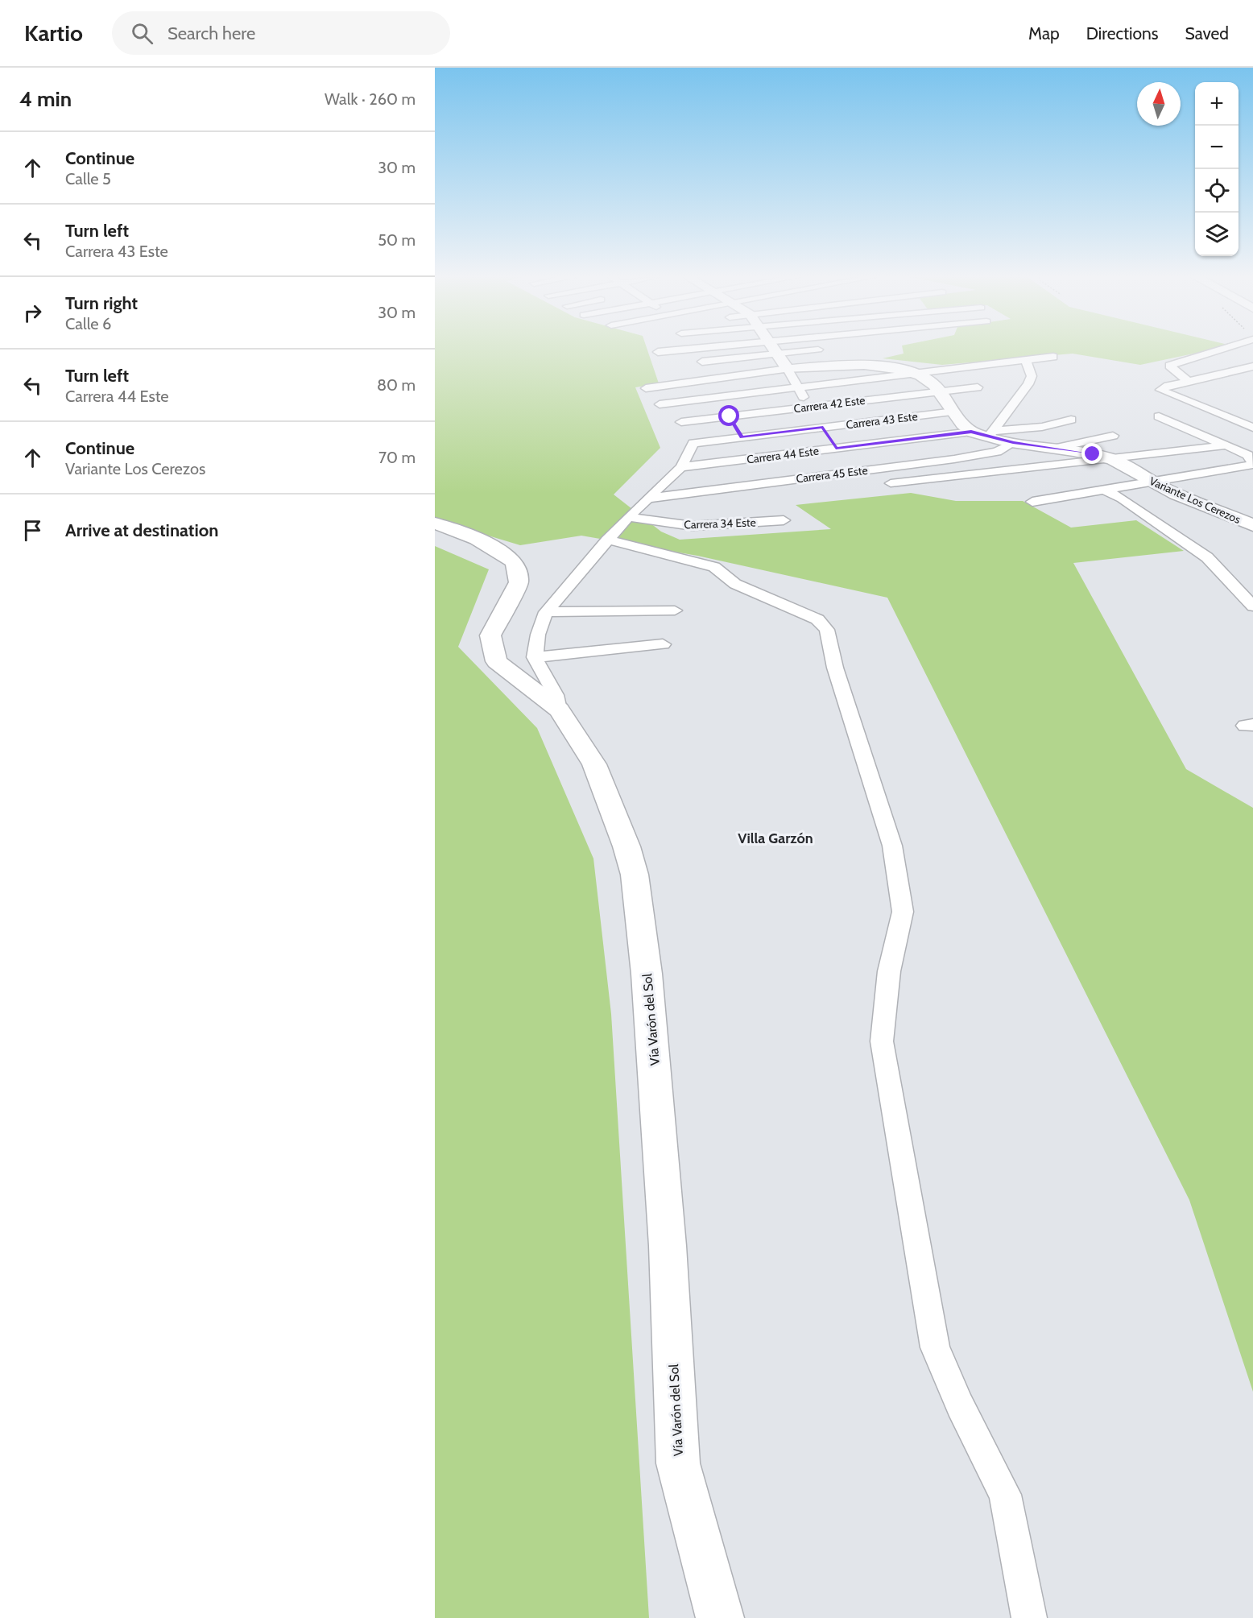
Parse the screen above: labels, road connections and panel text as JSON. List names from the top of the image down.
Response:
{
  "streets": {
    "street": [
      "Carrera 42 Este",
      "Carrera 43 Este",
      "Carrera 44 Este",
      "Carrera 45 Este",
      "Variante Los Cerezos",
      "Carrera 34 Este",
      "Vía Varón del Sol"
    ]
  },
  "crossings": [
    ["Carrera 42 Este", "Carrera 43 Este"],
    ["Carrera 43 Este", "Carrera 44 Este"],
    ["Carrera 44 Este", "Carrera 45 Este"],
    ["Carrera 44 Este", "Variante Los Cerezos"],
    ["Carrera 45 Este", "Variante Los Cerezos"]
  ],
  "districts": ["Villa Garzón"],
  "north": "top",
  "page": {
    "header": "Kartio",
    "search": "Search here",
    "nav": ["Map", "Directions", "Saved"],
    "heading": ["4 min", "Walk · 260 m"],
    "map_buttons": ["+", "−"],
    "list": [
      ["Continue", "Calle 5", "30 m"],
      ["Turn left", "Carrera 43 Este", "50 m"],
      ["Turn right", "Calle 6", "30 m"],
      ["Turn left", "Carrera 44 Este", "80 m"],
      ["Continue", "Variante Los Cerezos", "70 m"],
      "Arrive at destination"
    ]
  }
}
